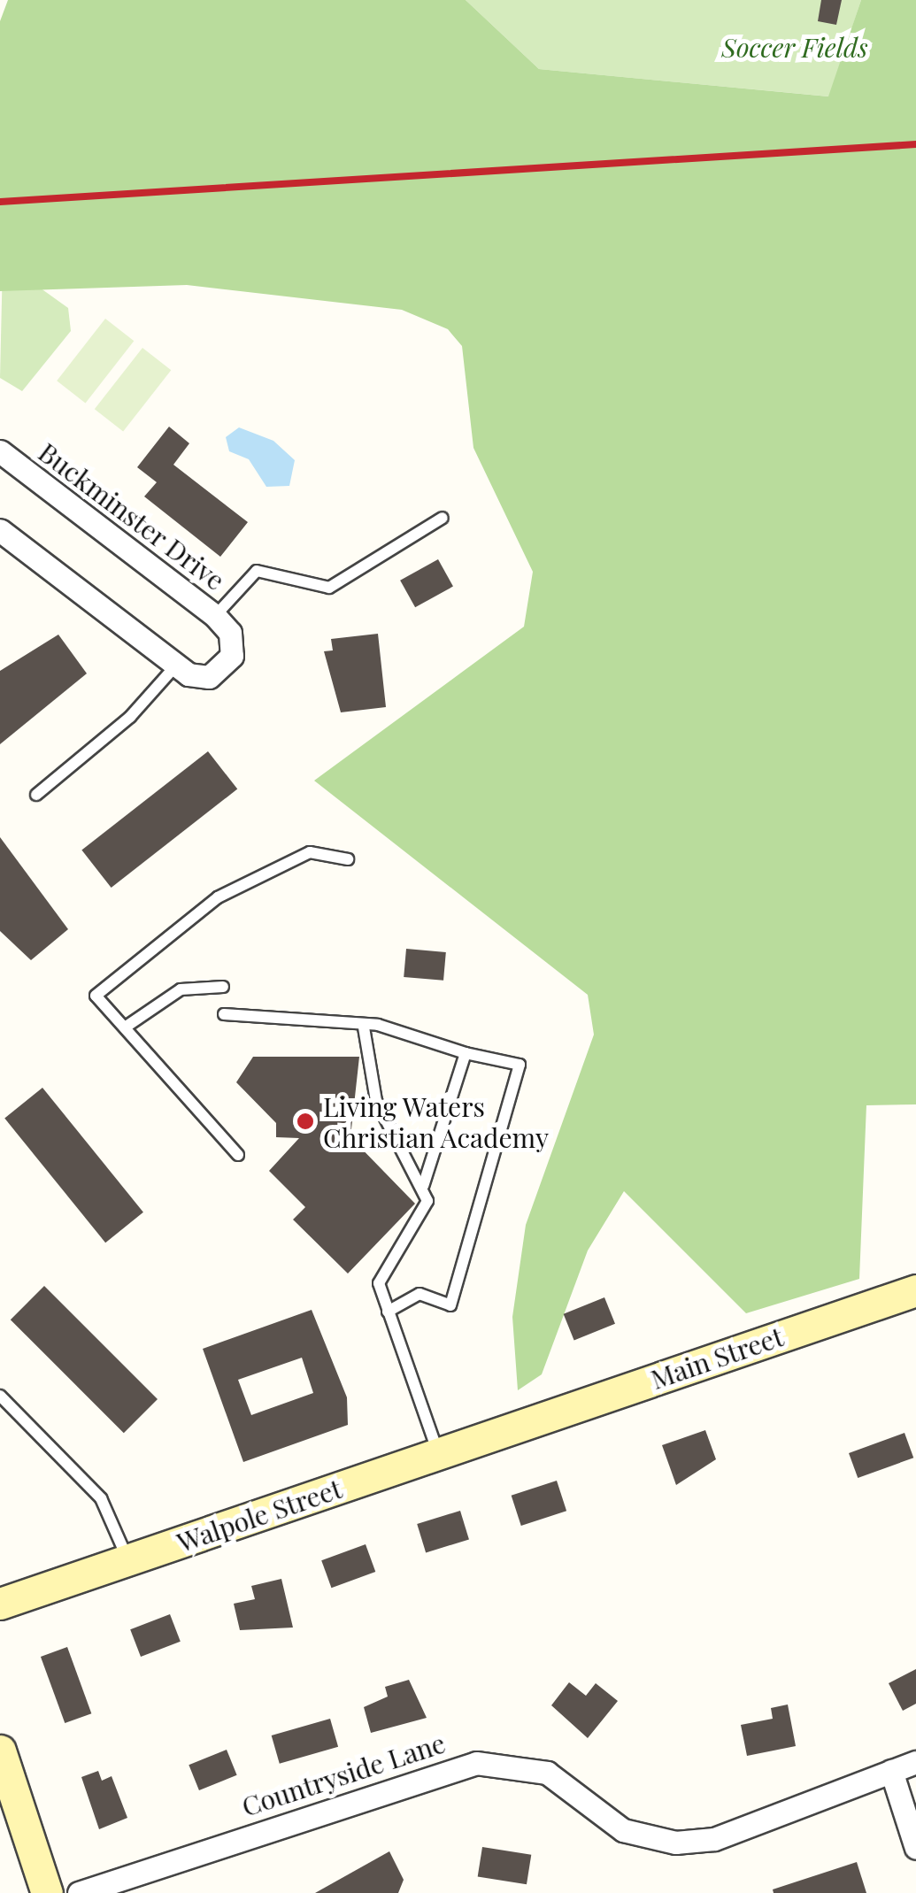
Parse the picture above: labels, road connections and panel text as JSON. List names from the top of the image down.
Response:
{
  "streets": {
    "main road": ["Main Street", "Walpole Street"],
    "street": ["Buckminster Drive", "Countryside Lane"]
  },
  "crossings": [
    ["Main Street", "Walpole Street"]
  ],
  "parks": ["Soccer Fields"],
  "places": ["Living Waters Christian Academy"]
}
